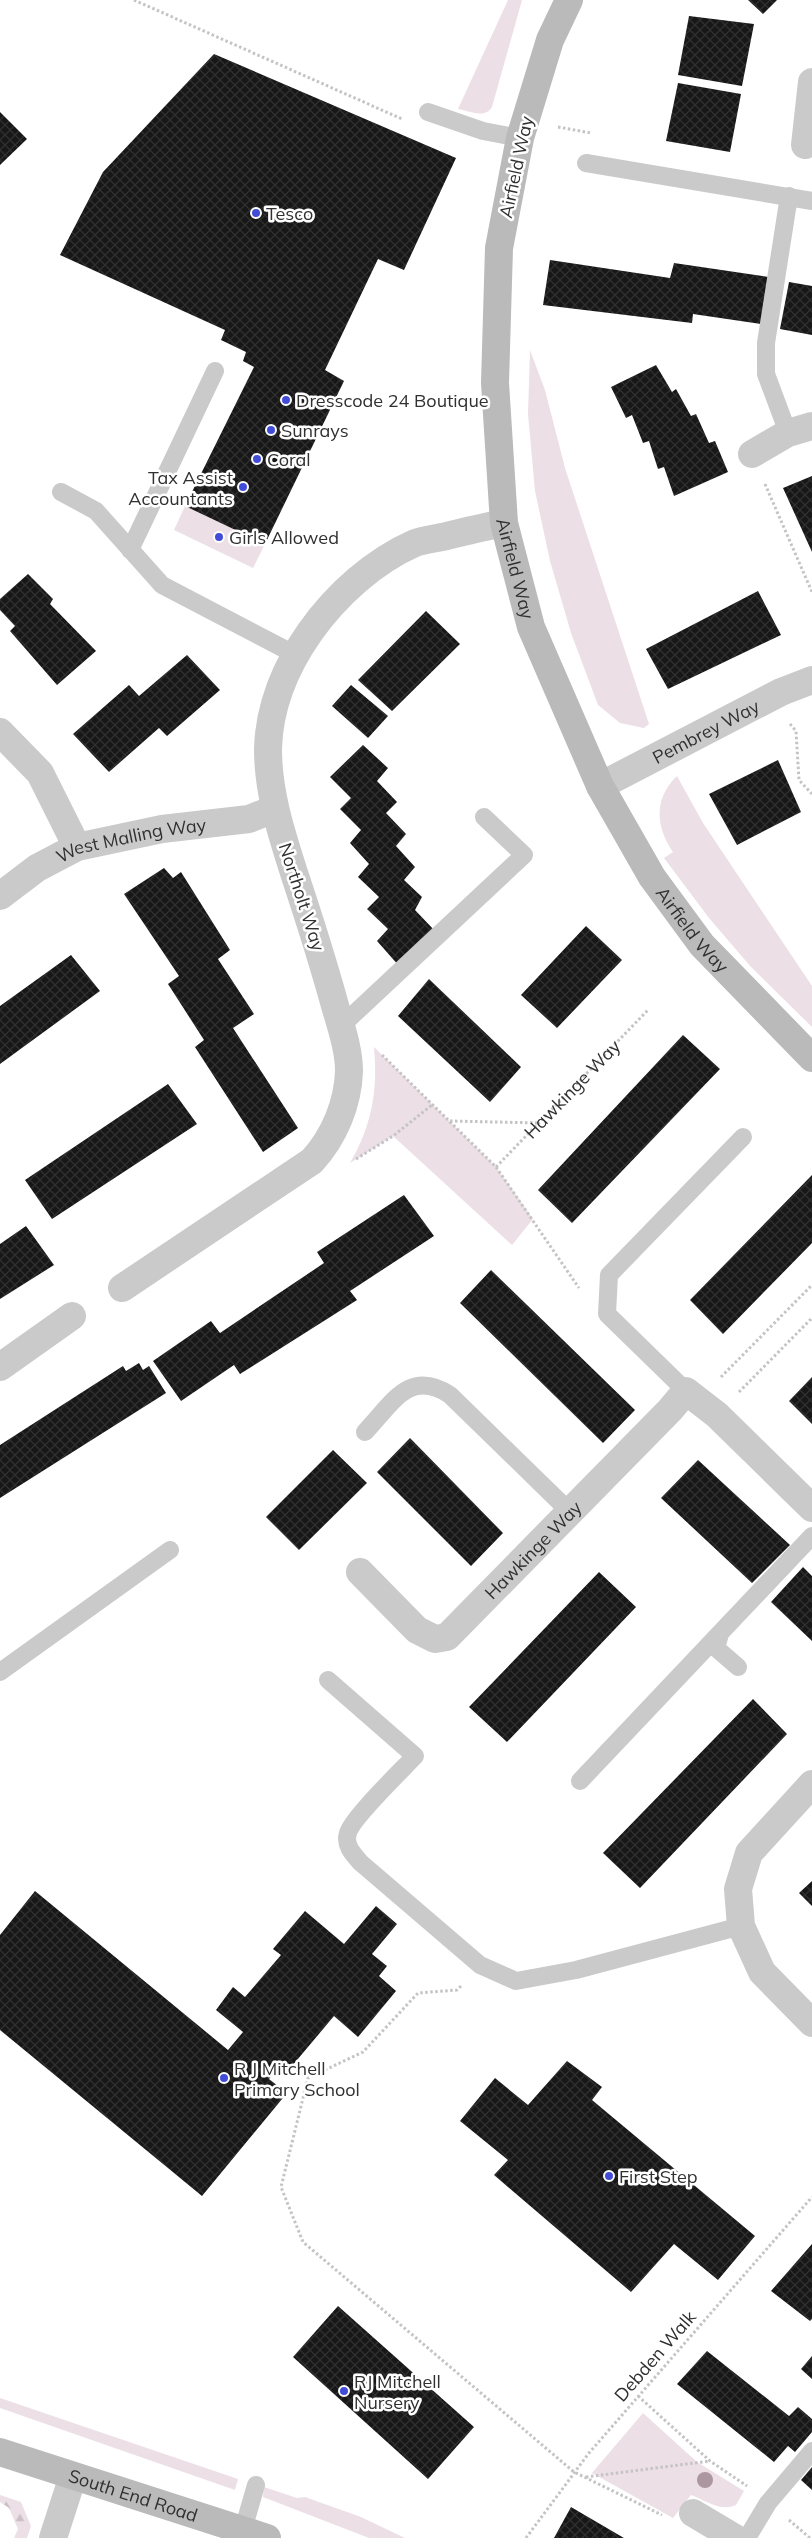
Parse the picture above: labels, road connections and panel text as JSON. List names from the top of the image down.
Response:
{
  "streets": {
    "street": [
      "Airfield Way",
      "Pembrey Way",
      "West Malling Way",
      "Northolt Way",
      "Hawkinge Way",
      "South End Road"
    ],
    "path": ["Debden Walk"]
  },
  "crossings": [
    ["Airfield Way", "Pembrey Way"],
    ["Airfield Way", "Northolt Way"],
    ["West Malling Way", "Northolt Way"]
  ],
  "places": [
    "Tesco",
    "Dresscode 24 Boutique",
    "Sunrays",
    "Coral",
    "Tax Assist Accountants",
    "Girls Allowed",
    "R J Mitchell Primary School",
    "First Step",
    "RJ Mitchell Nursery"
  ]
}
